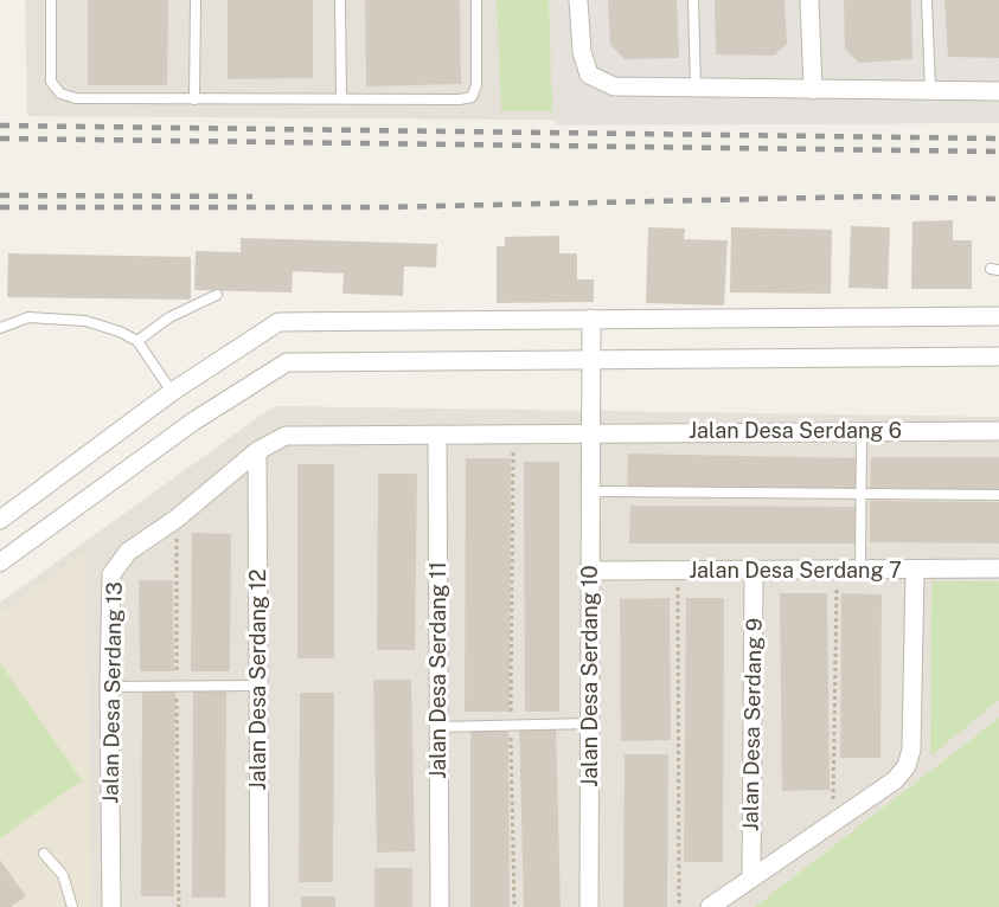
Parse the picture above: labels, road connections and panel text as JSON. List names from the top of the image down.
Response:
{
  "streets": {
    "street": [
      "Jalan Desa Serdang 6",
      "Jalan Desa Serdang 7",
      "Jalan Desa Serdang 11",
      "Jalan Desa Serdang 10",
      "Jalan Desa Serdang 12",
      "Jalan Desa Serdang 13",
      "Jalan Desa Serdang 9"
    ]
  },
  "crossings": [
    ["Jalan Desa Serdang 6", "Jalan Desa Serdang 11"],
    ["Jalan Desa Serdang 6", "Jalan Desa Serdang 10"],
    ["Jalan Desa Serdang 6", "Jalan Desa Serdang 13"],
    ["Jalan Desa Serdang 7", "Jalan Desa Serdang 10"],
    ["Jalan Desa Serdang 7", "Jalan Desa Serdang 9"],
    ["Jalan Desa Serdang 12", "Jalan Desa Serdang 13"]
  ]
}
